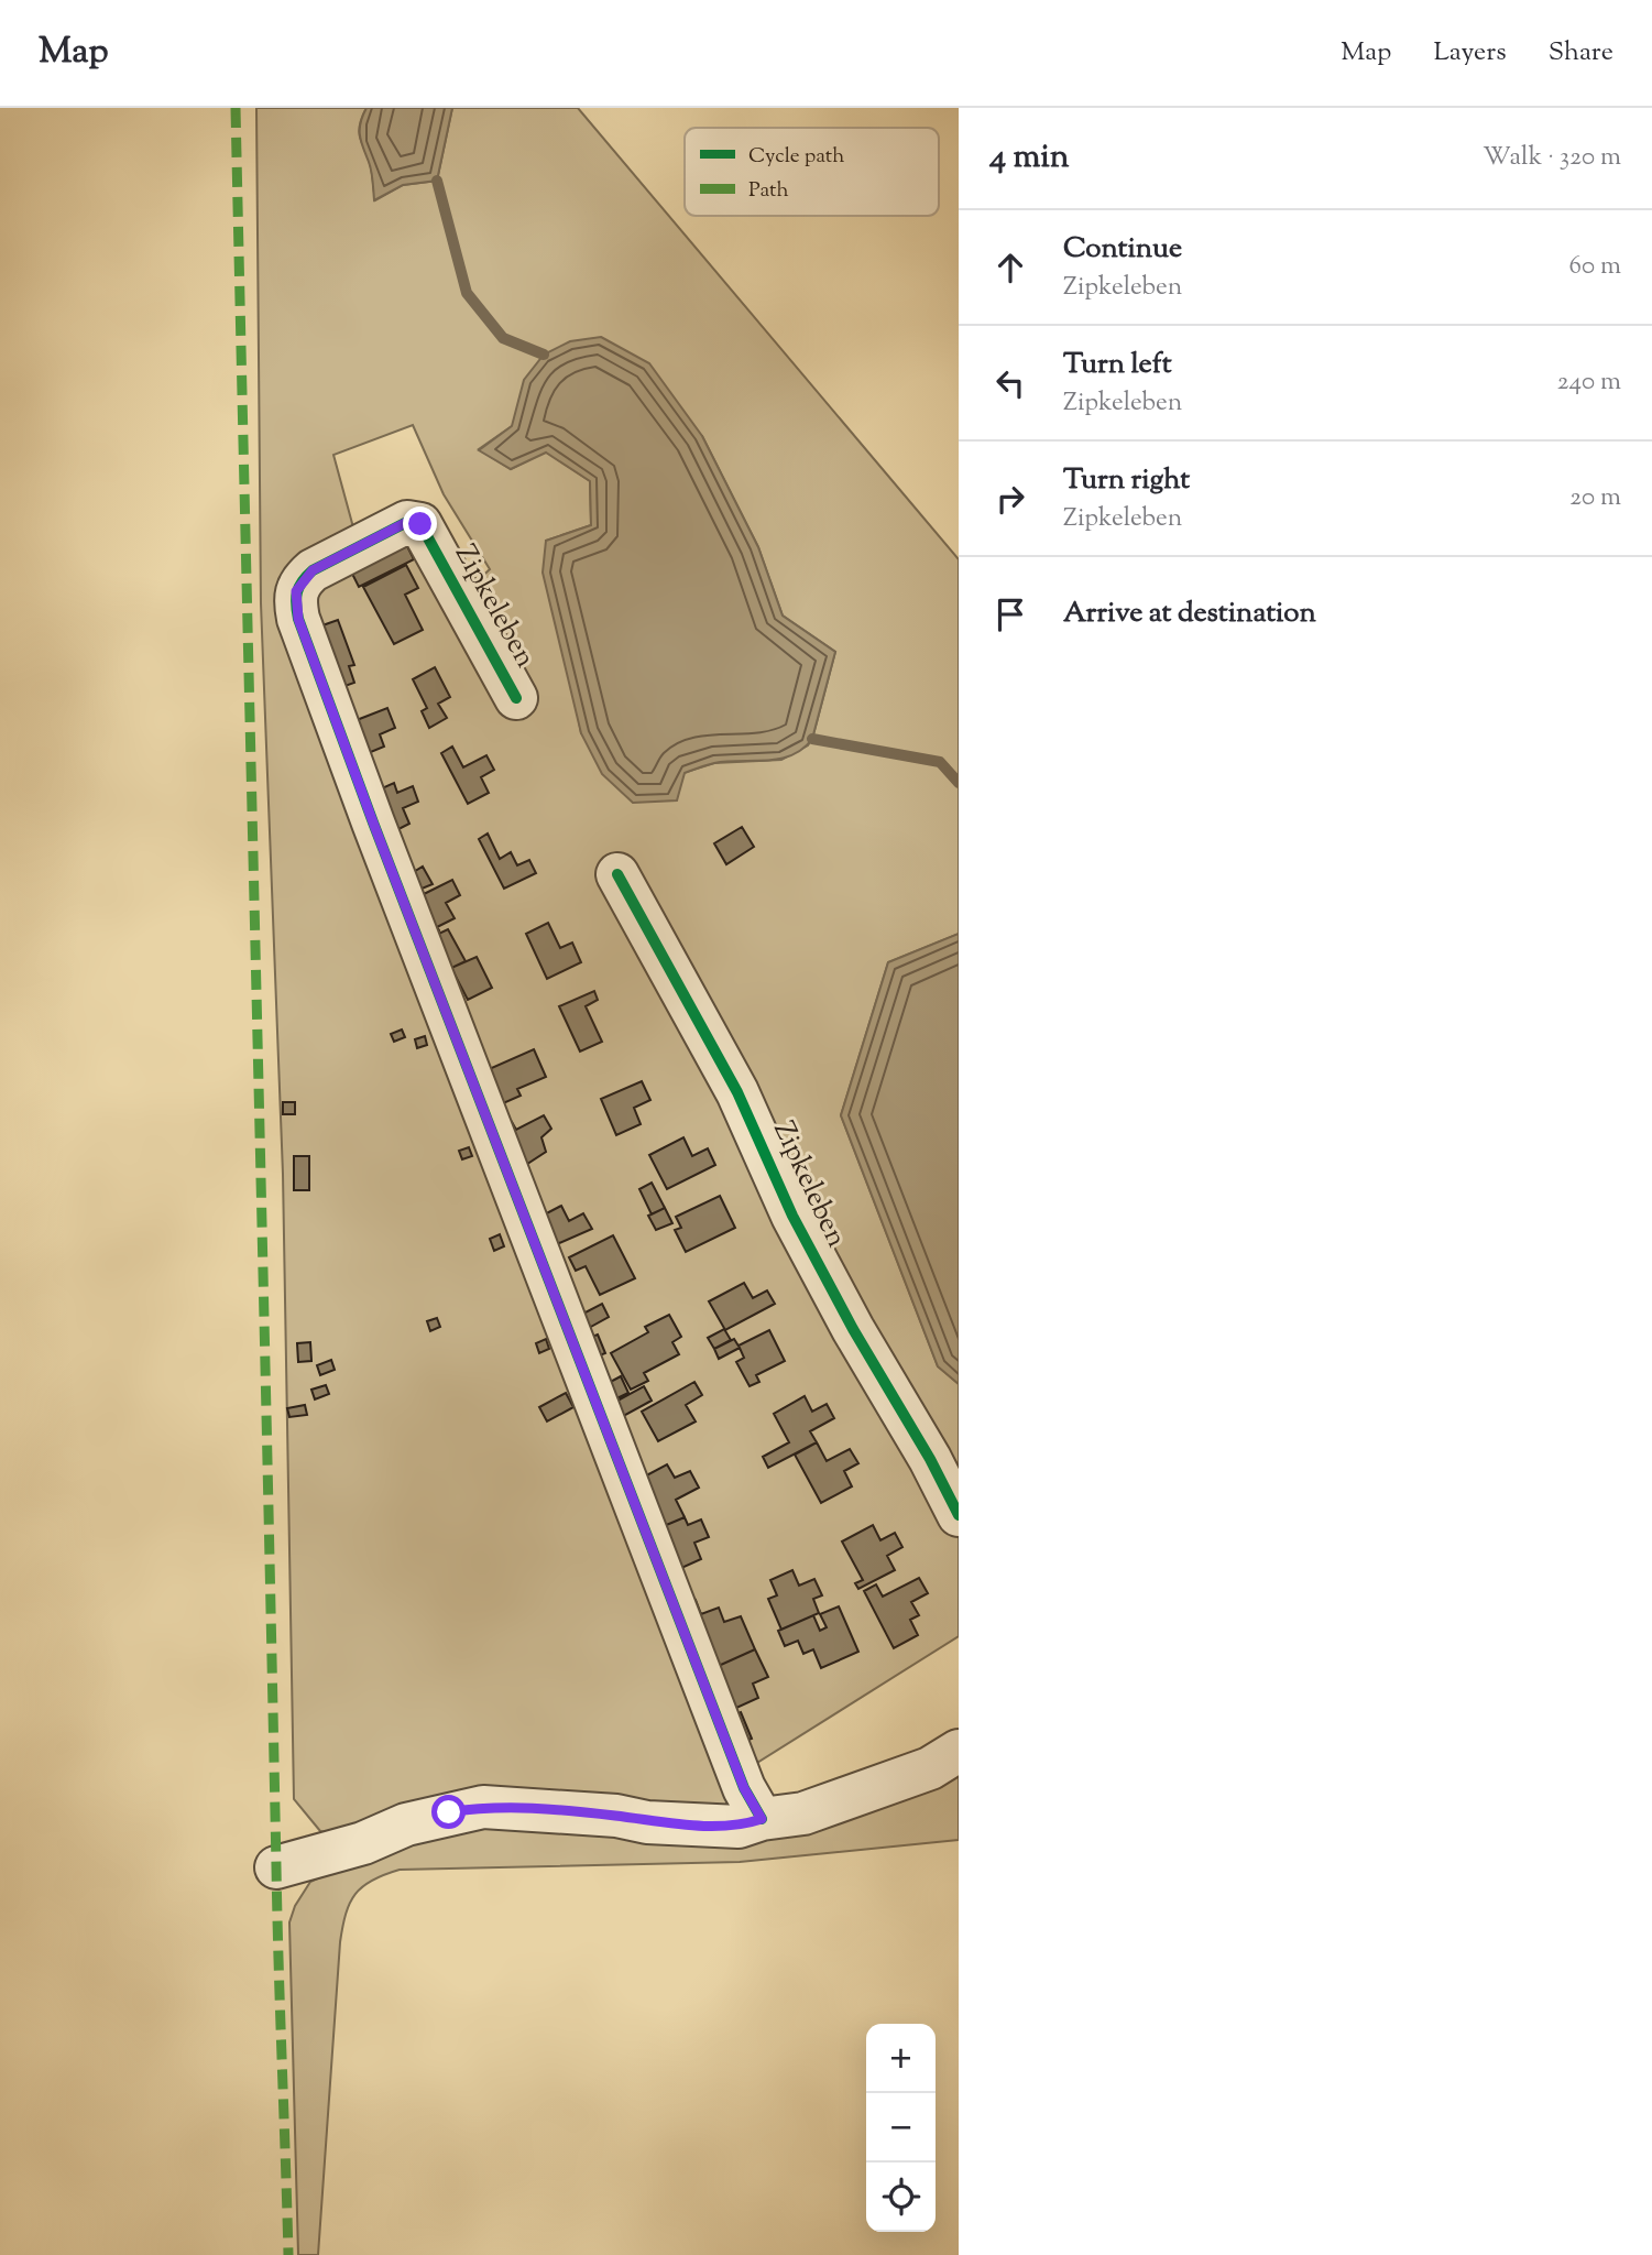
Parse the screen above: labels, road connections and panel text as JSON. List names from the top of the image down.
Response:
{
  "streets": {
    "street": ["Zipkeleben"]
  },
  "legend": ["Cycle path", "Path"],
  "page": {
    "header": "Map",
    "nav": ["Map", "Layers", "Share"],
    "heading": ["4 min", "Walk · 320 m"],
    "list": [
      ["Continue", "Zipkeleben", "60 m"],
      ["Turn left", "Zipkeleben", "240 m"],
      ["Turn right", "Zipkeleben", "20 m"],
      "Arrive at destination"
    ],
    "map_buttons": ["+", "−"]
  }
}
